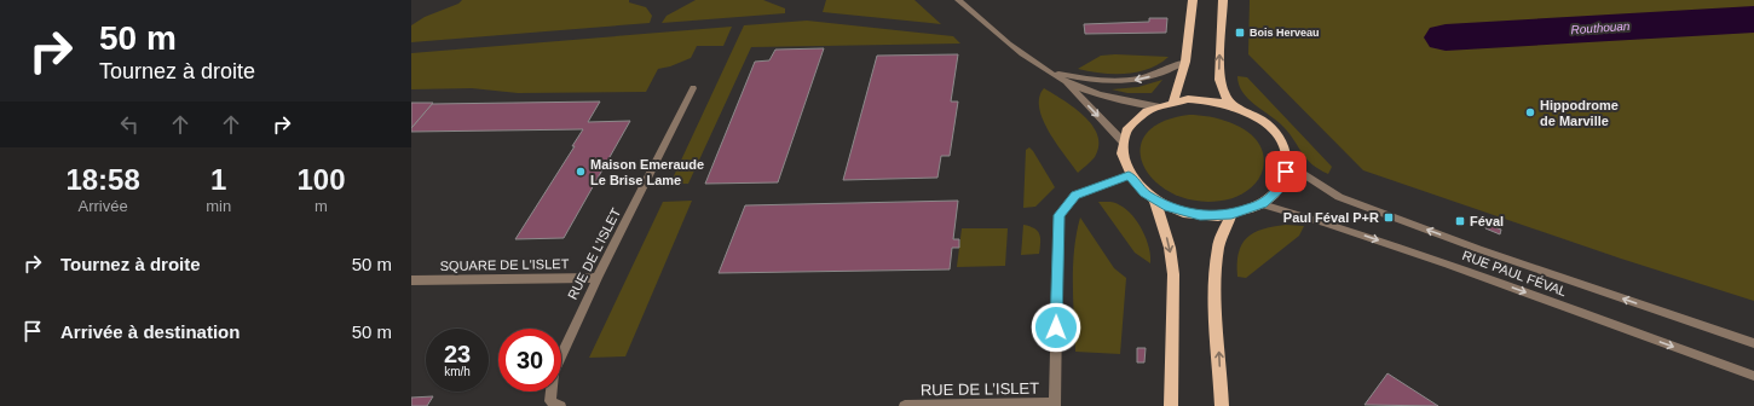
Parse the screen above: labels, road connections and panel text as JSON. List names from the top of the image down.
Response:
{
  "streets": {
    "street": ["RUE DE L’ISLET", "SQUARE DE L'ISLET", "RUE PAUL FÉVAL"]
  },
  "crossings": [
    ["RUE DE L’ISLET", "SQUARE DE L'ISLET"]
  ],
  "water": ["Routhouan"],
  "places": {
    "transit": ["Bois Herveau", "Paul Féval P+R", "Féval"],
    "other": ["Hippodrome de Marville", "Maison Emeraude Le Brise Lame"]
  },
  "page": {
    "turn": ["50 m", "Tournez à droite"],
    "eta": [
      "18:58",
      "Arrivée",
      "1",
      "min",
      "100",
      "m"
    ],
    "list": [
      {
        "name": "Tournez à droite",
        "value": "50 m"
      },
      {
        "name": "Arrivée à destination",
        "value": "50 m"
      }
    ],
    "speed": "23 km/h",
    "limit": "30"
  }
}
